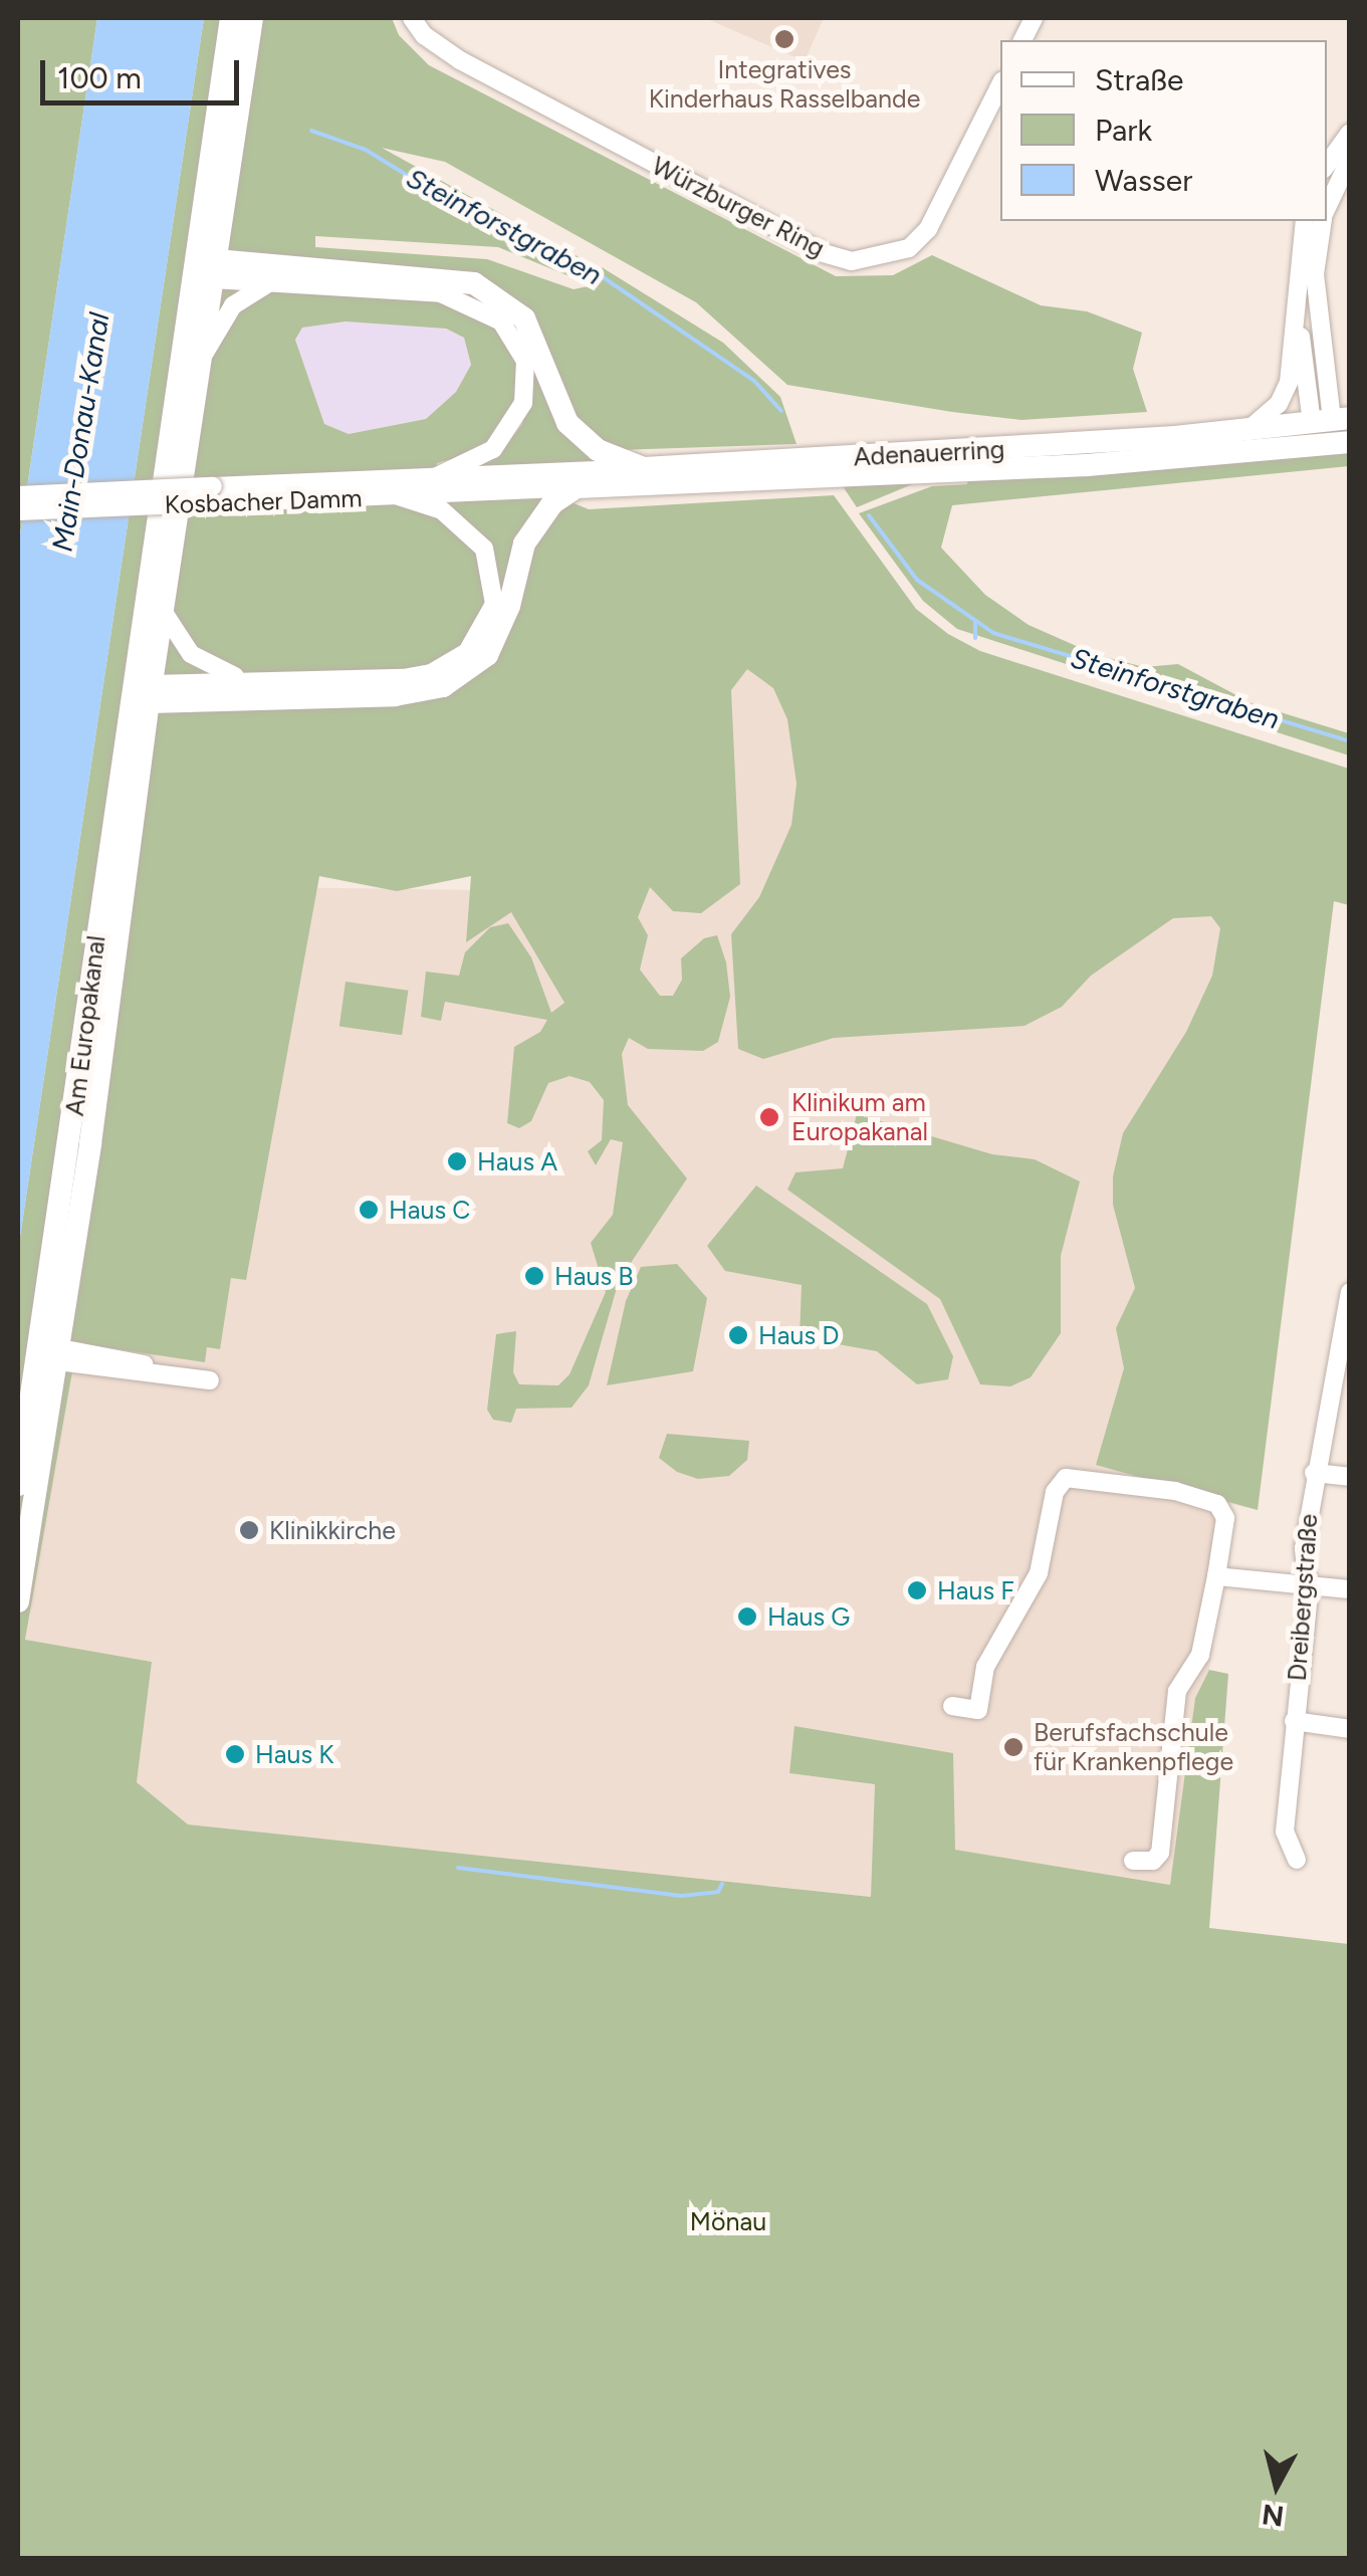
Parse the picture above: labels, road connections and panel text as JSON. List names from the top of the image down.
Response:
{
  "streets": {
    "main road": ["Adenauerring", "Am Europakanal"],
    "street": ["Würzburger Ring", "Kosbacher Damm", "Dreibergstraße"]
  },
  "crossings": [
    ["Adenauerring", "Kosbacher Damm"]
  ],
  "water": ["Steinforstgraben", "Main-Donau-Kanal"],
  "parks": ["Mönau"],
  "places": [
    "Integratives Kinderhaus Rasselbande",
    "Klinikum am Europakanal",
    "Haus A",
    "Haus C",
    "Haus B",
    "Haus D",
    "Klinikkirche",
    "Haus F",
    "Haus G",
    "Berufsfachschule für Krankenpflege",
    "Haus K"
  ],
  "legend": ["Straße", "Park", "Wasser"],
  "scale_bar": "100 m",
  "north": "bottom"
}
